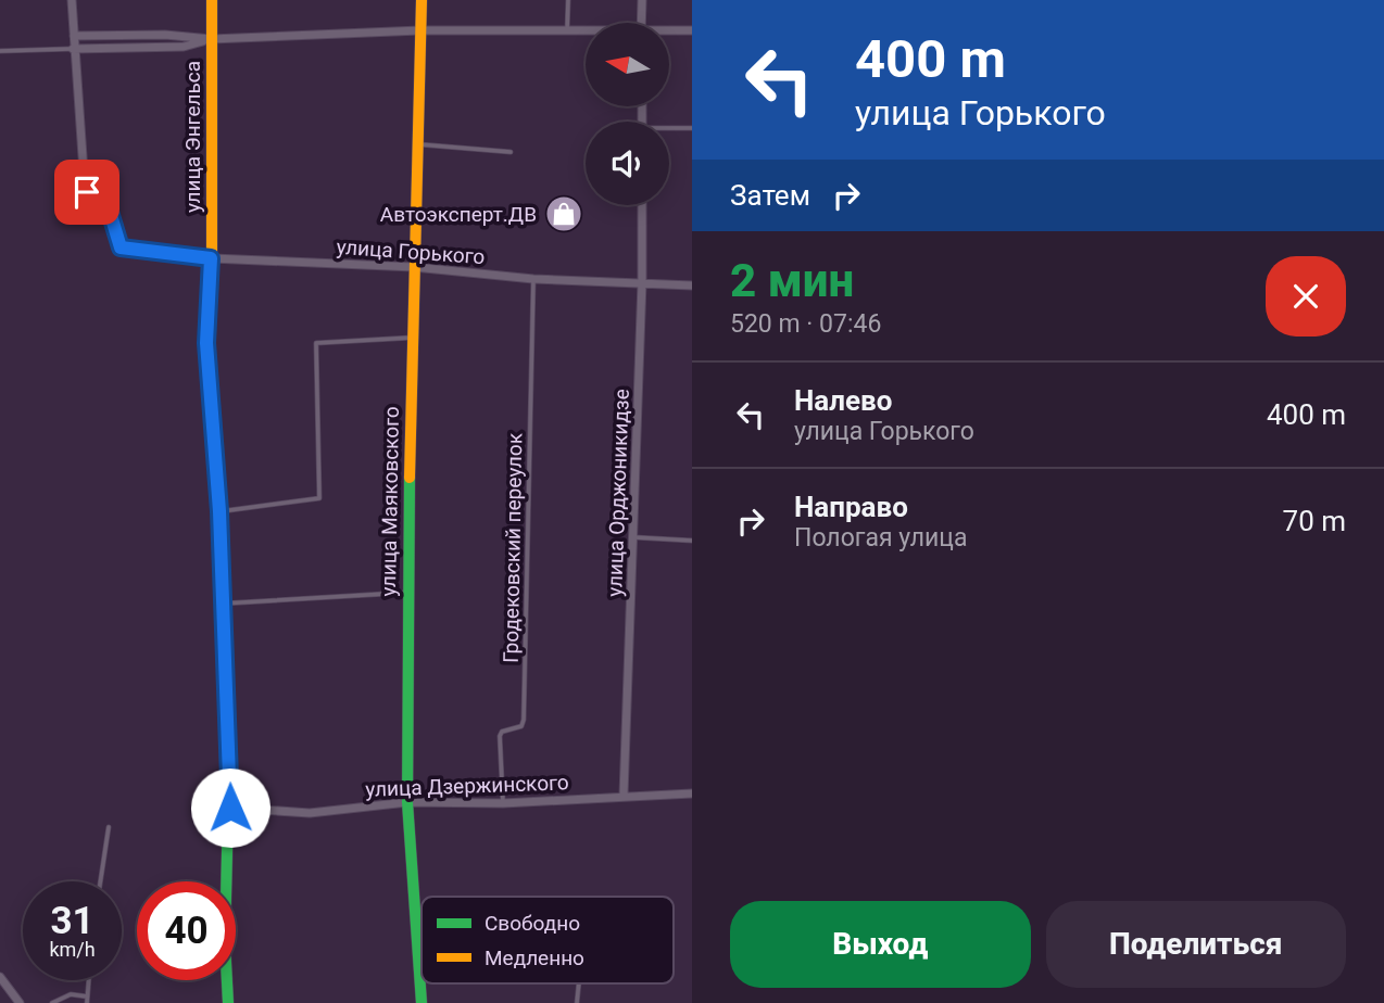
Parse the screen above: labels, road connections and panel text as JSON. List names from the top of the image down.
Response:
{
  "streets": {
    "street": [
      "улица Энгельса",
      "улица Горького",
      "улица Орджоникидзе",
      "улица Маяковского",
      "улица Дзержинского"
    ],
    "lane": ["Гродековский переулок"]
  },
  "crossings": [
    ["улица Энгельса", "улица Горького"],
    ["улица Энгельса", "улица Дзержинского"],
    ["улица Горького", "улица Орджоникидзе"],
    ["улица Горького", "улица Маяковского"],
    ["улица Горького", "Гродековский переулок"],
    ["улица Орджоникидзе", "улица Дзержинского"],
    ["улица Маяковского", "улица Дзержинского"],
    ["Гродековский переулок", "улица Дзержинского"]
  ],
  "places": {
    "shop": ["Автоэксперт.ДВ"]
  },
  "legend": ["Свободно", "Медленно"],
  "north": "left",
  "page": {
    "turn": ["400 m", "улица Горького"],
    "then": "Затем",
    "heading": ["2 мин", "520 m · 07:46"],
    "list": [
      {
        "name": "Налево",
        "note": "улица Горького",
        "value": "400 m"
      },
      {
        "name": "Направо",
        "note": "Пологая улица",
        "value": "70 m"
      }
    ],
    "speed": "31 km/h",
    "limit": "40",
    "buttons": ["Выход", "Поделиться"]
  }
}
